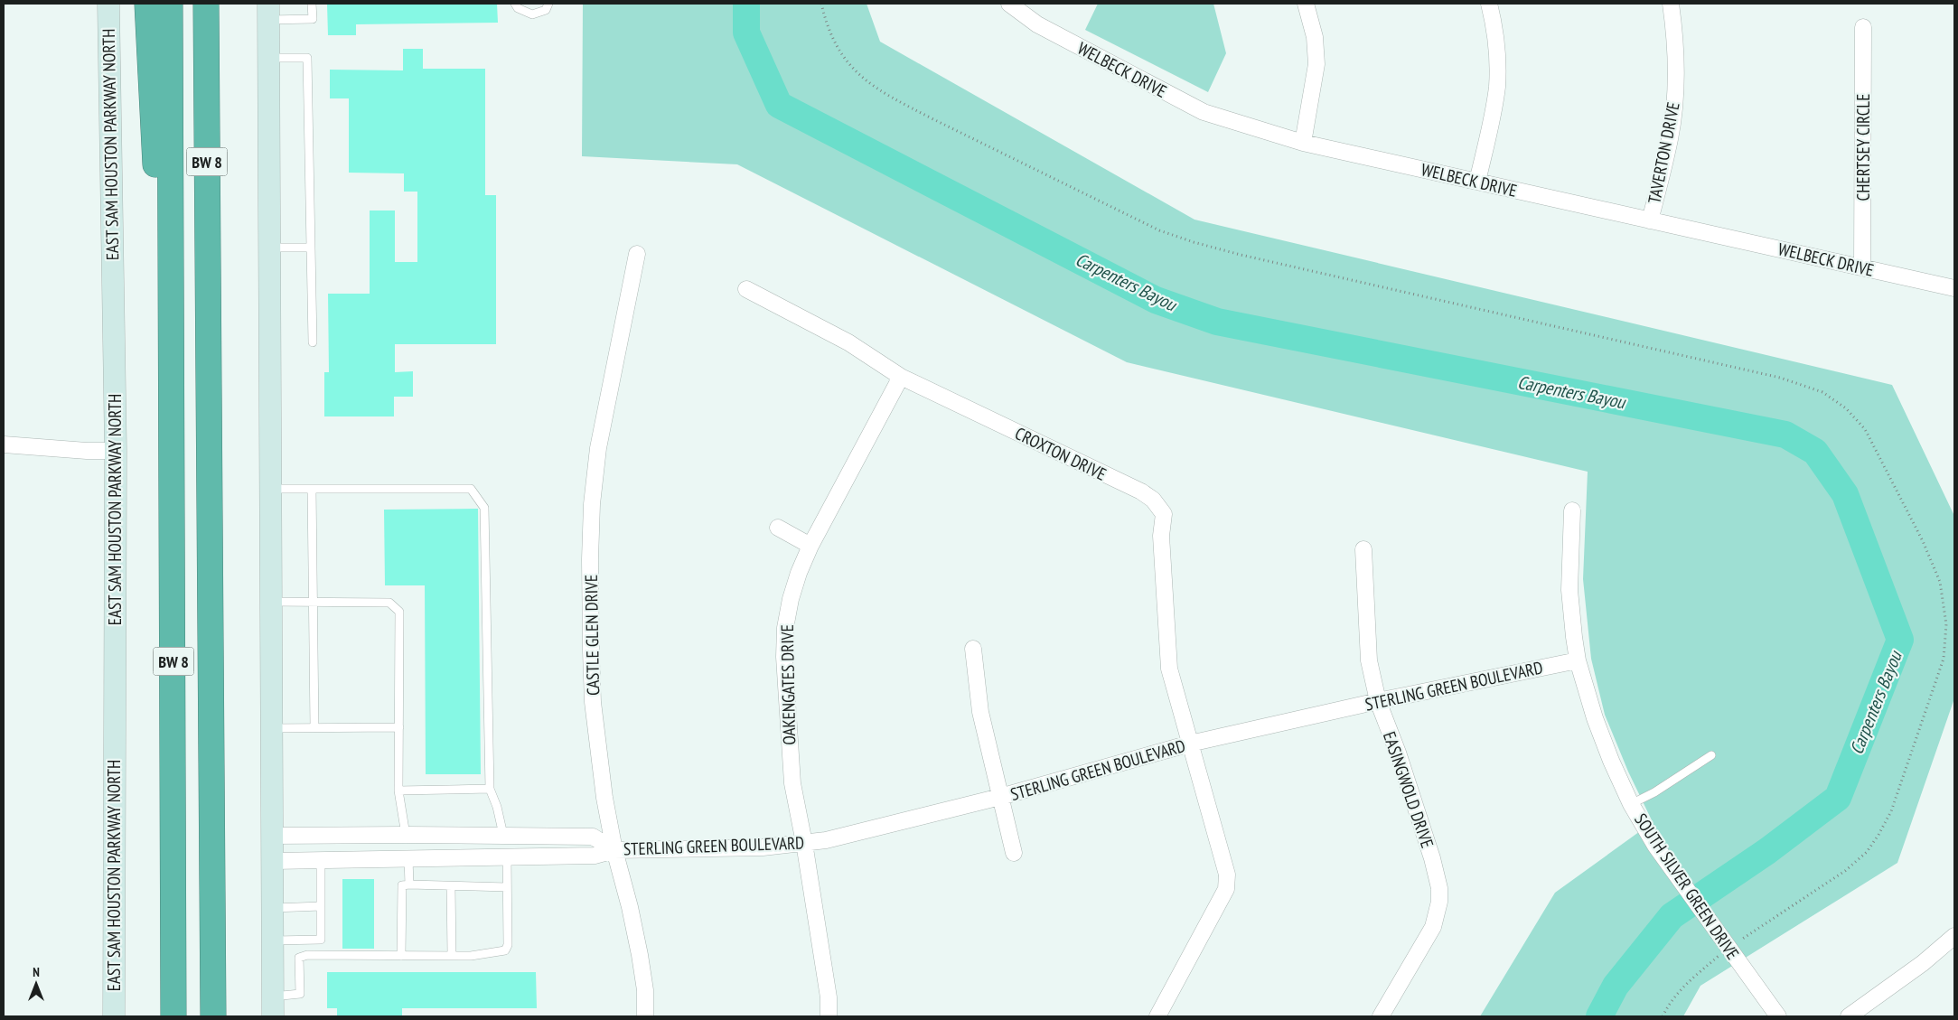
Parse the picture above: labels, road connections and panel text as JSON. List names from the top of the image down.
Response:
{
  "streets": {
    "highway": ["BW 8"],
    "main road": ["EAST SAM HOUSTON PARKWAY NORTH"],
    "street": [
      "WELBECK DRIVE",
      "CHERTSEY CIRCLE",
      "TAVERTON DRIVE",
      "CROXTON DRIVE",
      "CASTLE GLEN DRIVE",
      "OAKENGATES DRIVE",
      "STERLING GREEN BOULEVARD",
      "EASINGWOLD DRIVE",
      "SOUTH SILVER GREEN DRIVE"
    ]
  },
  "crossings": [
    ["WELBECK DRIVE", "CHERTSEY CIRCLE"],
    ["WELBECK DRIVE", "TAVERTON DRIVE"],
    ["CROXTON DRIVE", "OAKENGATES DRIVE"],
    ["CROXTON DRIVE", "STERLING GREEN BOULEVARD"],
    ["CASTLE GLEN DRIVE", "STERLING GREEN BOULEVARD"],
    ["OAKENGATES DRIVE", "STERLING GREEN BOULEVARD"],
    ["STERLING GREEN BOULEVARD", "EASINGWOLD DRIVE"],
    ["STERLING GREEN BOULEVARD", "SOUTH SILVER GREEN DRIVE"]
  ],
  "water": ["Carpenters Bayou"],
  "north": "top"
}
